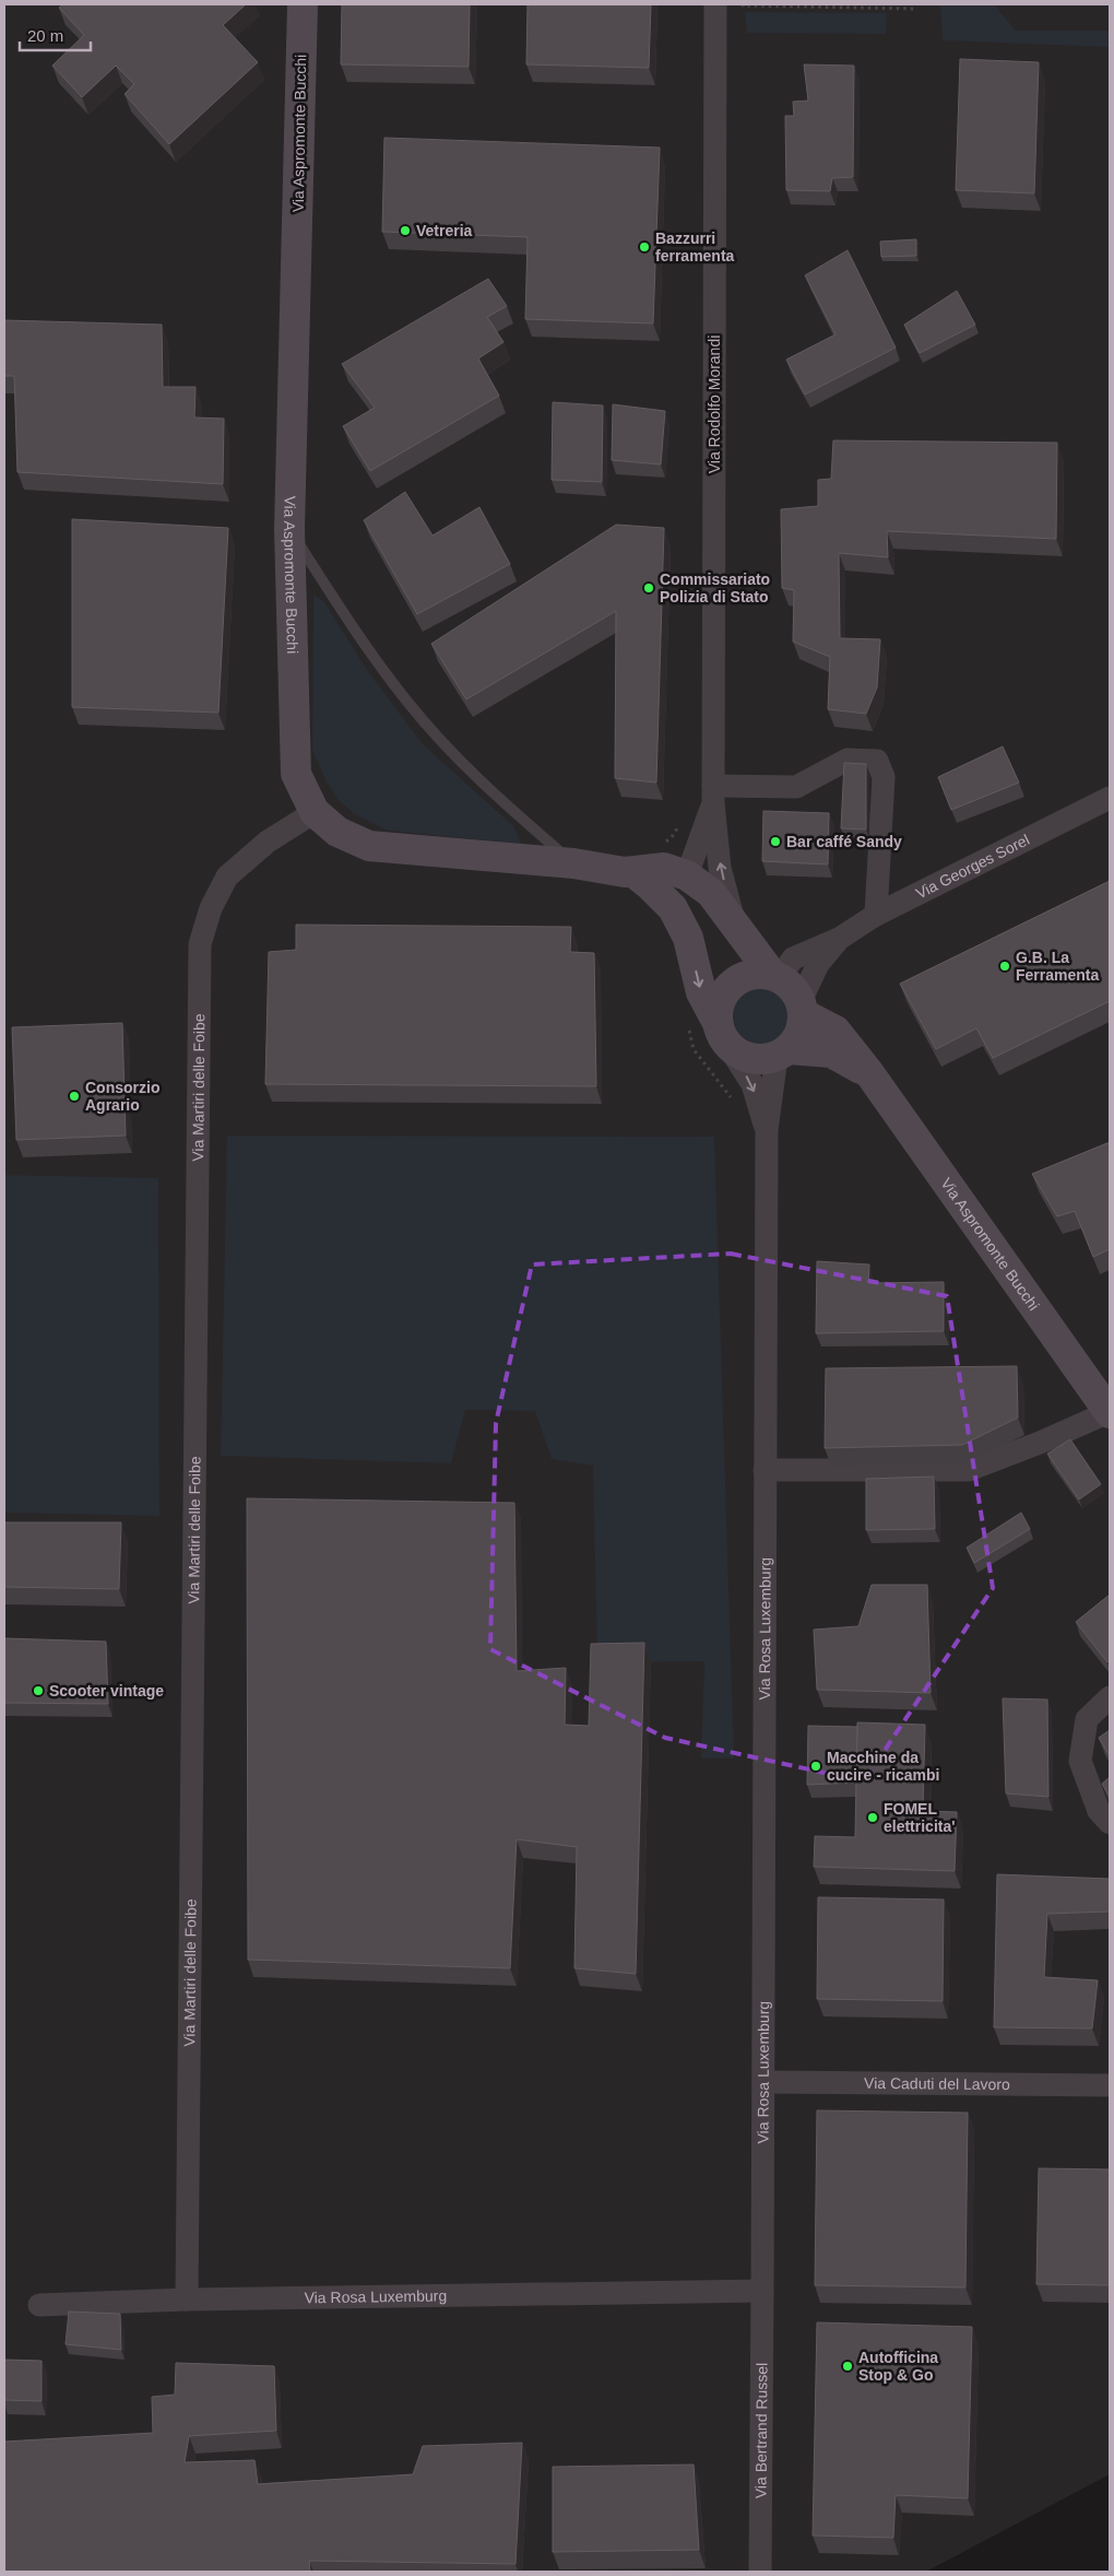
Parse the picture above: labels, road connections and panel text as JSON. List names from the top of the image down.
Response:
{
  "streets": {
    "street": [
      "Via Aspromonte Bucchi",
      "Via Rodolfo Morandi",
      "Via Georges Sorel",
      "Via Martiri delle Foibe",
      "Via Rosa Luxemburg",
      "Via Caduti del Lavoro",
      "Via Bertrand Russel"
    ]
  },
  "crossings": [
    ["Via Aspromonte Bucchi", "Via Rodolfo Morandi"],
    ["Via Aspromonte Bucchi", "Via Georges Sorel"],
    ["Via Aspromonte Bucchi", "Via Martiri delle Foibe"],
    ["Via Aspromonte Bucchi", "Via Rosa Luxemburg"],
    ["Via Georges Sorel", "Via Rosa Luxemburg"],
    ["Via Martiri delle Foibe", "Via Rosa Luxemburg"],
    ["Via Rosa Luxemburg", "Via Caduti del Lavoro"],
    ["Via Rosa Luxemburg", "Via Bertrand Russel"]
  ],
  "places": [
    "Vetreria",
    "Bazzurri ferramenta",
    "Commissariato Polizia di Stato",
    "Bar caffé Sandy",
    "G.B. La Ferramenta",
    "Consorzio Agrario",
    "Scooter vintage",
    "Macchine da cucire - ricambi",
    "FOMEL elettricita'",
    "Autofficina Stop & Go"
  ],
  "scale_bar": "20 m"
}
